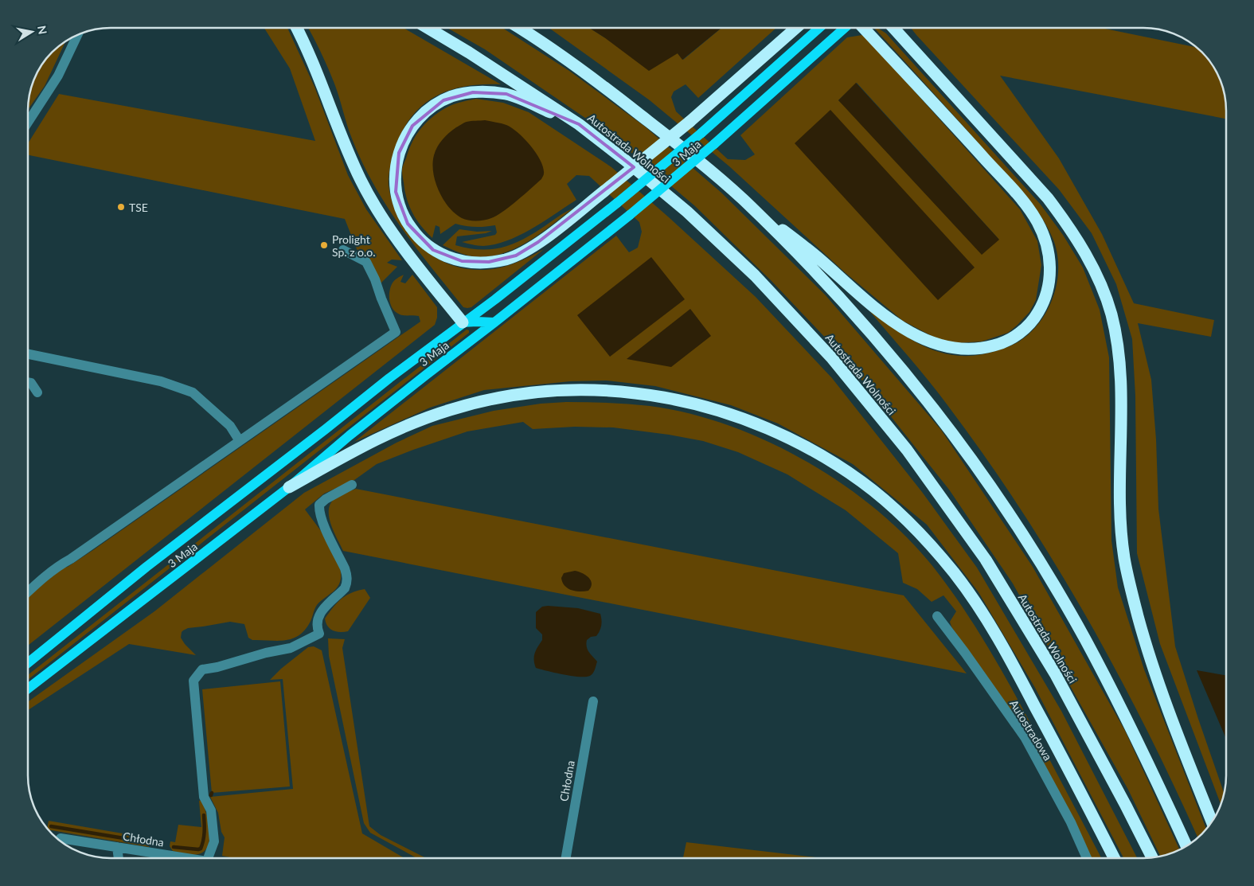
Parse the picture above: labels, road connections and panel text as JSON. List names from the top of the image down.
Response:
{
  "streets": {
    "highway": ["Autostrada Wolności"],
    "main road": ["3 Maja"],
    "street": ["Autostradowa", "Chłodna"]
  },
  "places": ["TSE", "Prolight Sp. z o.o."],
  "north": "right"
}
